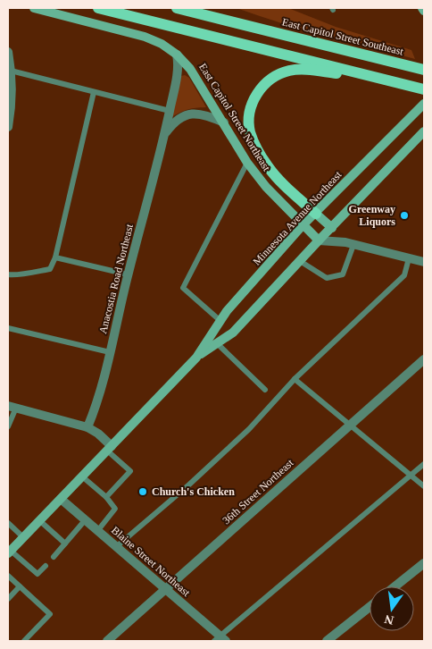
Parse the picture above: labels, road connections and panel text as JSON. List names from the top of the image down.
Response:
{
  "streets": {
    "main road": ["East Capitol Street Southeast", "East Capitol Street Northeast", "Minnesota Avenue Northeast"],
    "street": ["Anacostia Road Northeast", "36th Street Northeast", "Blaine Street Northeast"]
  },
  "crossings": [
    ["East Capitol Street Northeast", "Minnesota Avenue Northeast"],
    ["East Capitol Street Northeast", "Anacostia Road Northeast"],
    ["Minnesota Avenue Northeast", "Blaine Street Northeast"],
    ["36th Street Northeast", "Blaine Street Northeast"]
  ],
  "places": ["Greenway Liquors", "Church's Chicken"],
  "north": "bottom"
}
